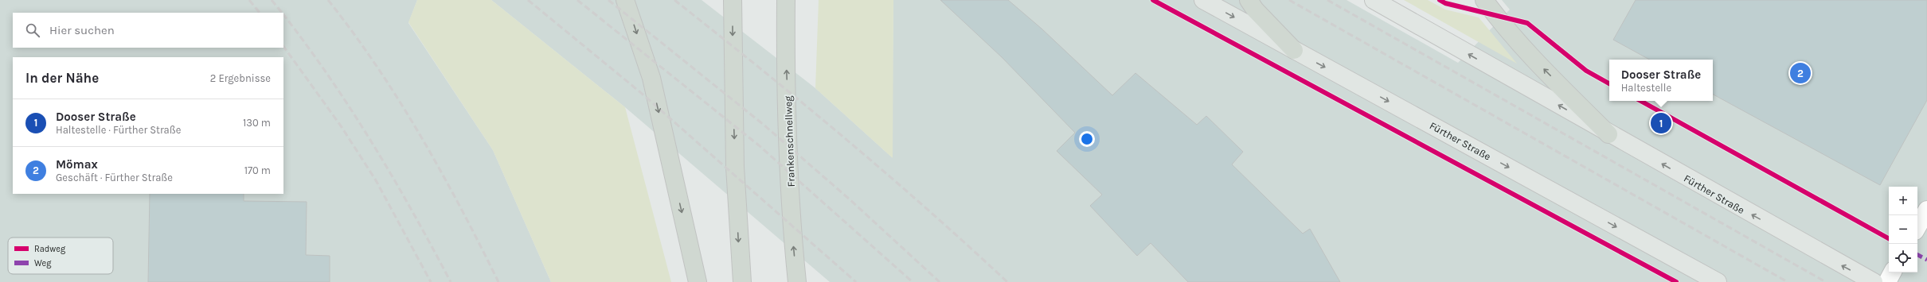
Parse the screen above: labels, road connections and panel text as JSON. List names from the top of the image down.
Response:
{
  "streets": {
    "highway": ["Frankenschnellweg"],
    "main road": ["Fürther Straße"]
  },
  "legend": ["Radweg", "Weg"],
  "page": {
    "search": "Hier suchen",
    "heading": ["In der Nähe", "2 Ergebnisse"],
    "popup": ["Dooser Straße", "Haltestelle"],
    "pins": ["2", "1"],
    "list": [
      {
        "mark": "1",
        "name": "Dooser Straße",
        "note": "Haltestelle · Fürther Straße",
        "value": "130 m"
      },
      {
        "mark": "2",
        "name": "Mömax",
        "note": "Geschäft · Fürther Straße",
        "value": "170 m"
      }
    ],
    "map_buttons": ["+", "−"]
  }
}
